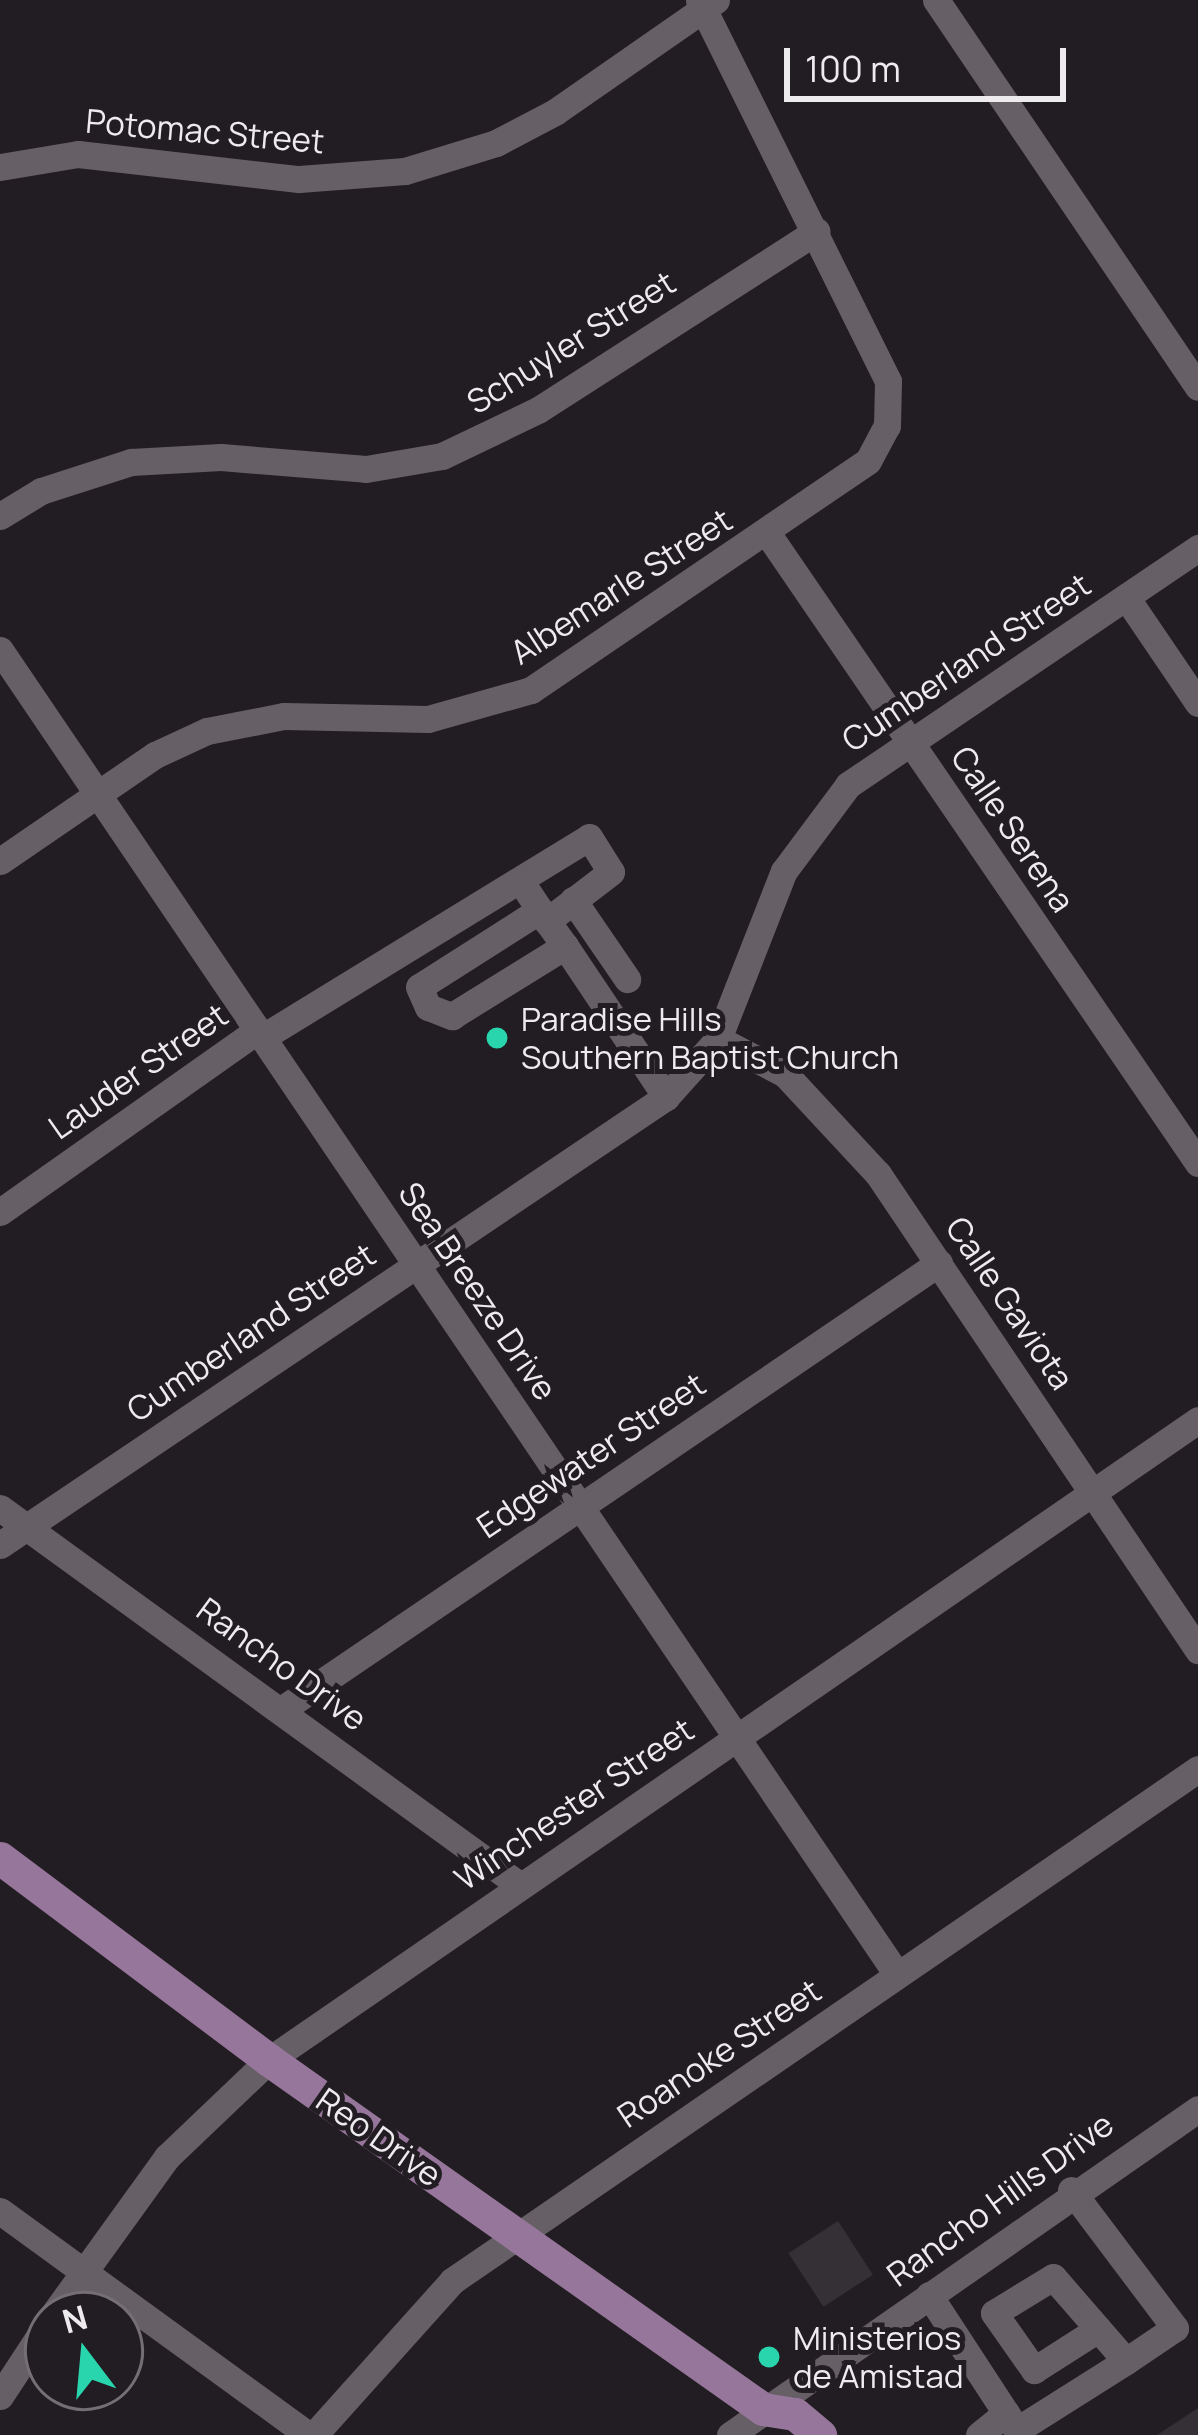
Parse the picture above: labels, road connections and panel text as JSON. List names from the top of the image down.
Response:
{
  "streets": {
    "main road": ["Reo Drive"],
    "street": [
      "Potomac Street",
      "Schuyler Street",
      "Albemarle Street",
      "Cumberland Street",
      "Calle Serena",
      "Lauder Street",
      "Sea Breeze Drive",
      "Calle Gaviota",
      "Edgewater Street",
      "Rancho Drive",
      "Winchester Street",
      "Roanoke Street",
      "Rancho Hills Drive"
    ]
  },
  "crossings": [
    ["Schuyler Street", "Albemarle Street"],
    ["Albemarle Street", "Calle Serena"],
    ["Albemarle Street", "Sea Breeze Drive"],
    ["Cumberland Street", "Calle Serena"],
    ["Cumberland Street", "Sea Breeze Drive"],
    ["Cumberland Street", "Calle Gaviota"],
    ["Cumberland Street", "Rancho Drive"],
    ["Lauder Street", "Sea Breeze Drive"],
    ["Sea Breeze Drive", "Edgewater Street"],
    ["Sea Breeze Drive", "Winchester Street"],
    ["Sea Breeze Drive", "Roanoke Street"],
    ["Calle Gaviota", "Edgewater Street"],
    ["Calle Gaviota", "Winchester Street"],
    ["Edgewater Street", "Rancho Drive"],
    ["Rancho Drive", "Winchester Street"],
    ["Winchester Street", "Reo Drive"],
    ["Roanoke Street", "Reo Drive"],
    ["Reo Drive", "Rancho Hills Drive"]
  ],
  "places": ["Paradise Hills Southern Baptist Church", "Ministerios de Amistad"],
  "scale_bar": "100 m",
  "north": "top"
}
